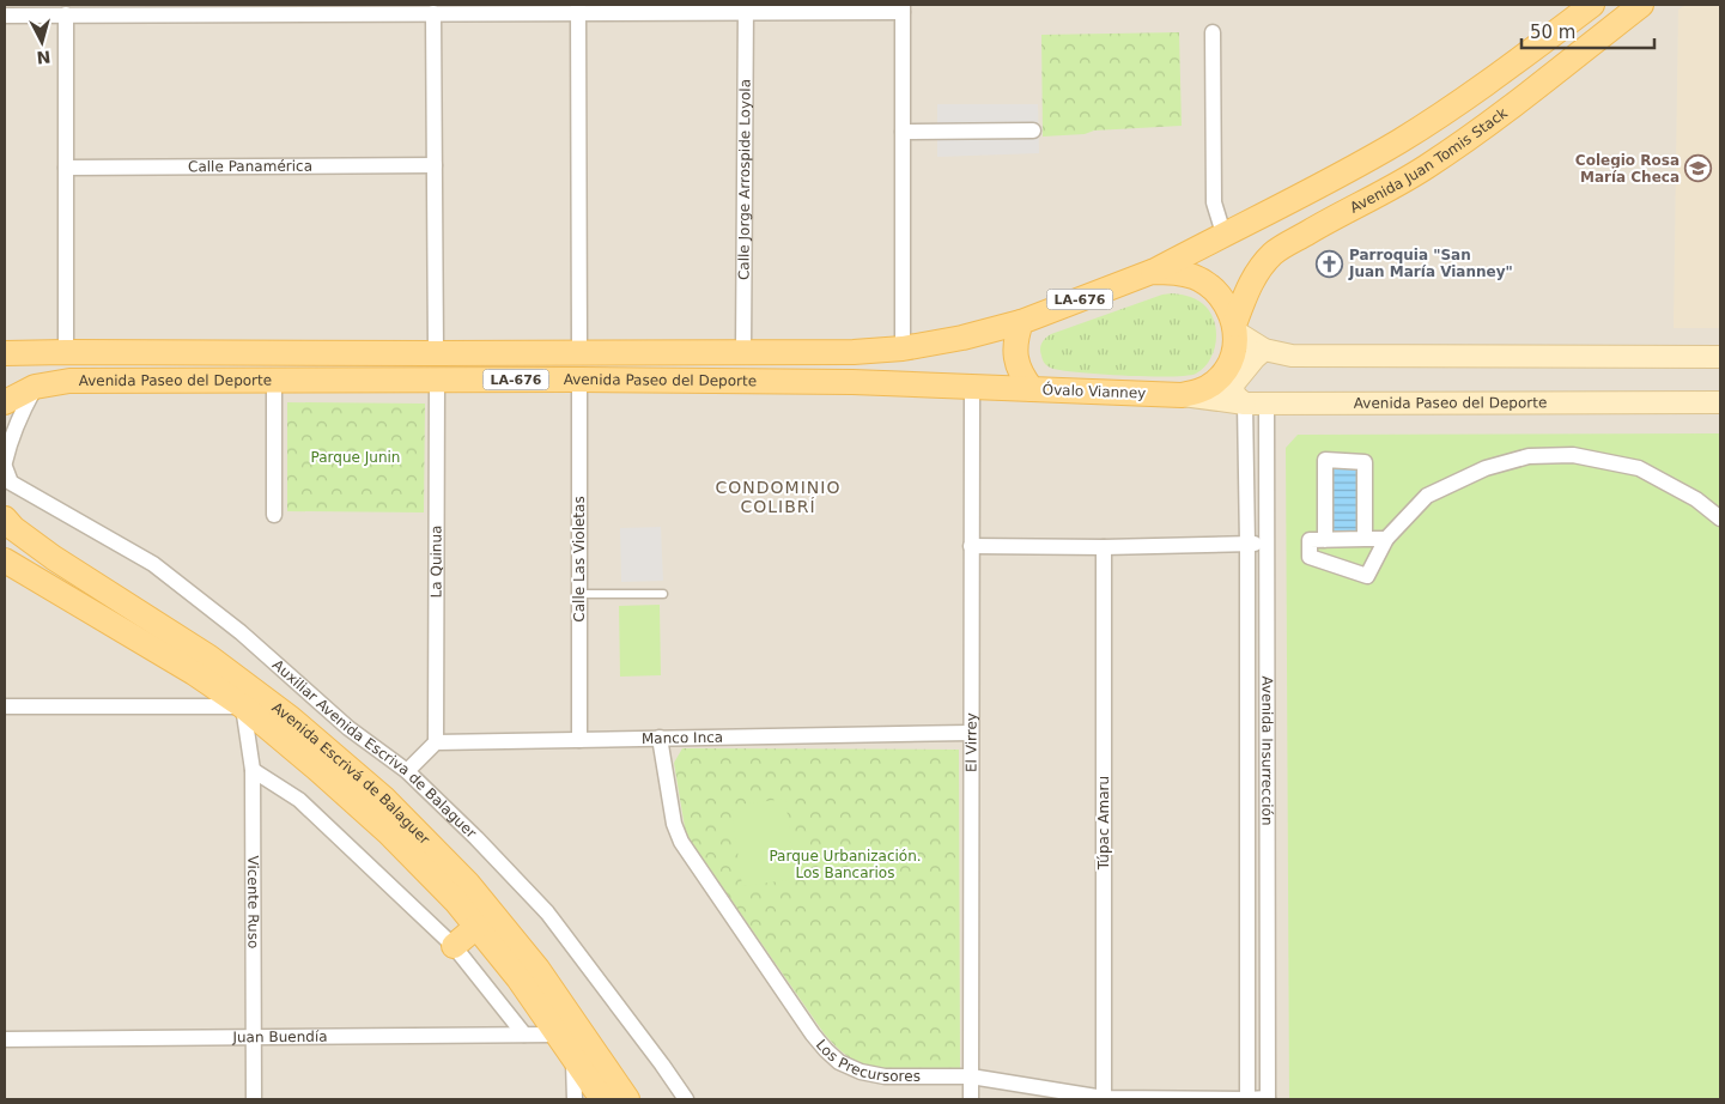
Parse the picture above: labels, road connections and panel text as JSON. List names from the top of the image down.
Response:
{
  "streets": {
    "main road": [
      "Avenida Juan Tomis Stack",
      "LA-676",
      "Avenida Paseo del Deporte",
      "Óvalo Vianney",
      "Avenida Escrivá de Balaguer"
    ],
    "street": [
      "Calle Panamérica",
      "Calle Jorge Arrospide Loyola",
      "Calle Las Violetas",
      "La Quinua",
      "Manco Inca",
      "El Virrey",
      "Auxiliar Avenida Escriva de Balaguer",
      "Avenida Insurrección",
      "Túpac Amaru",
      "Vicente Ruso",
      "Juan Buendía",
      "Los Precursores"
    ]
  },
  "crossings": [
    ["Avenida Juan Tomis Stack", "LA-676"],
    ["Avenida Juan Tomis Stack", "Óvalo Vianney"],
    ["Calle Jorge Arrospide Loyola", "Avenida Paseo del Deporte"],
    ["LA-676", "Avenida Paseo del Deporte"],
    ["LA-676", "Óvalo Vianney"],
    ["Avenida Paseo del Deporte", "Óvalo Vianney"],
    ["Avenida Paseo del Deporte", "Calle Las Violetas"],
    ["Avenida Paseo del Deporte", "La Quinua"],
    ["Avenida Paseo del Deporte", "El Virrey"],
    ["Avenida Paseo del Deporte", "Auxiliar Avenida Escriva de Balaguer"],
    ["Avenida Paseo del Deporte", "Avenida Insurrección"],
    ["Calle Las Violetas", "Manco Inca"],
    ["La Quinua", "Manco Inca"],
    ["Manco Inca", "El Virrey"],
    ["Manco Inca", "Los Precursores"],
    ["El Virrey", "Los Precursores"],
    ["Avenida Insurrección", "Los Precursores"],
    ["Avenida Escrivá de Balaguer", "Vicente Ruso"],
    ["Avenida Escrivá de Balaguer", "Juan Buendía"],
    ["Túpac Amaru", "Los Precursores"],
    ["Vicente Ruso", "Juan Buendía"]
  ],
  "districts": ["CONDOMINIO COLIBRÍ"],
  "parks": ["Parque Junin", "Parque Urbanización. Los Bancarios"],
  "places": {
    "school or university": ["Colegio Rosa María Checa"],
    "church": ["Parroquia \"San Juan María Vianney\""]
  },
  "scale_bar": "50 m",
  "north": "bottom"
}
